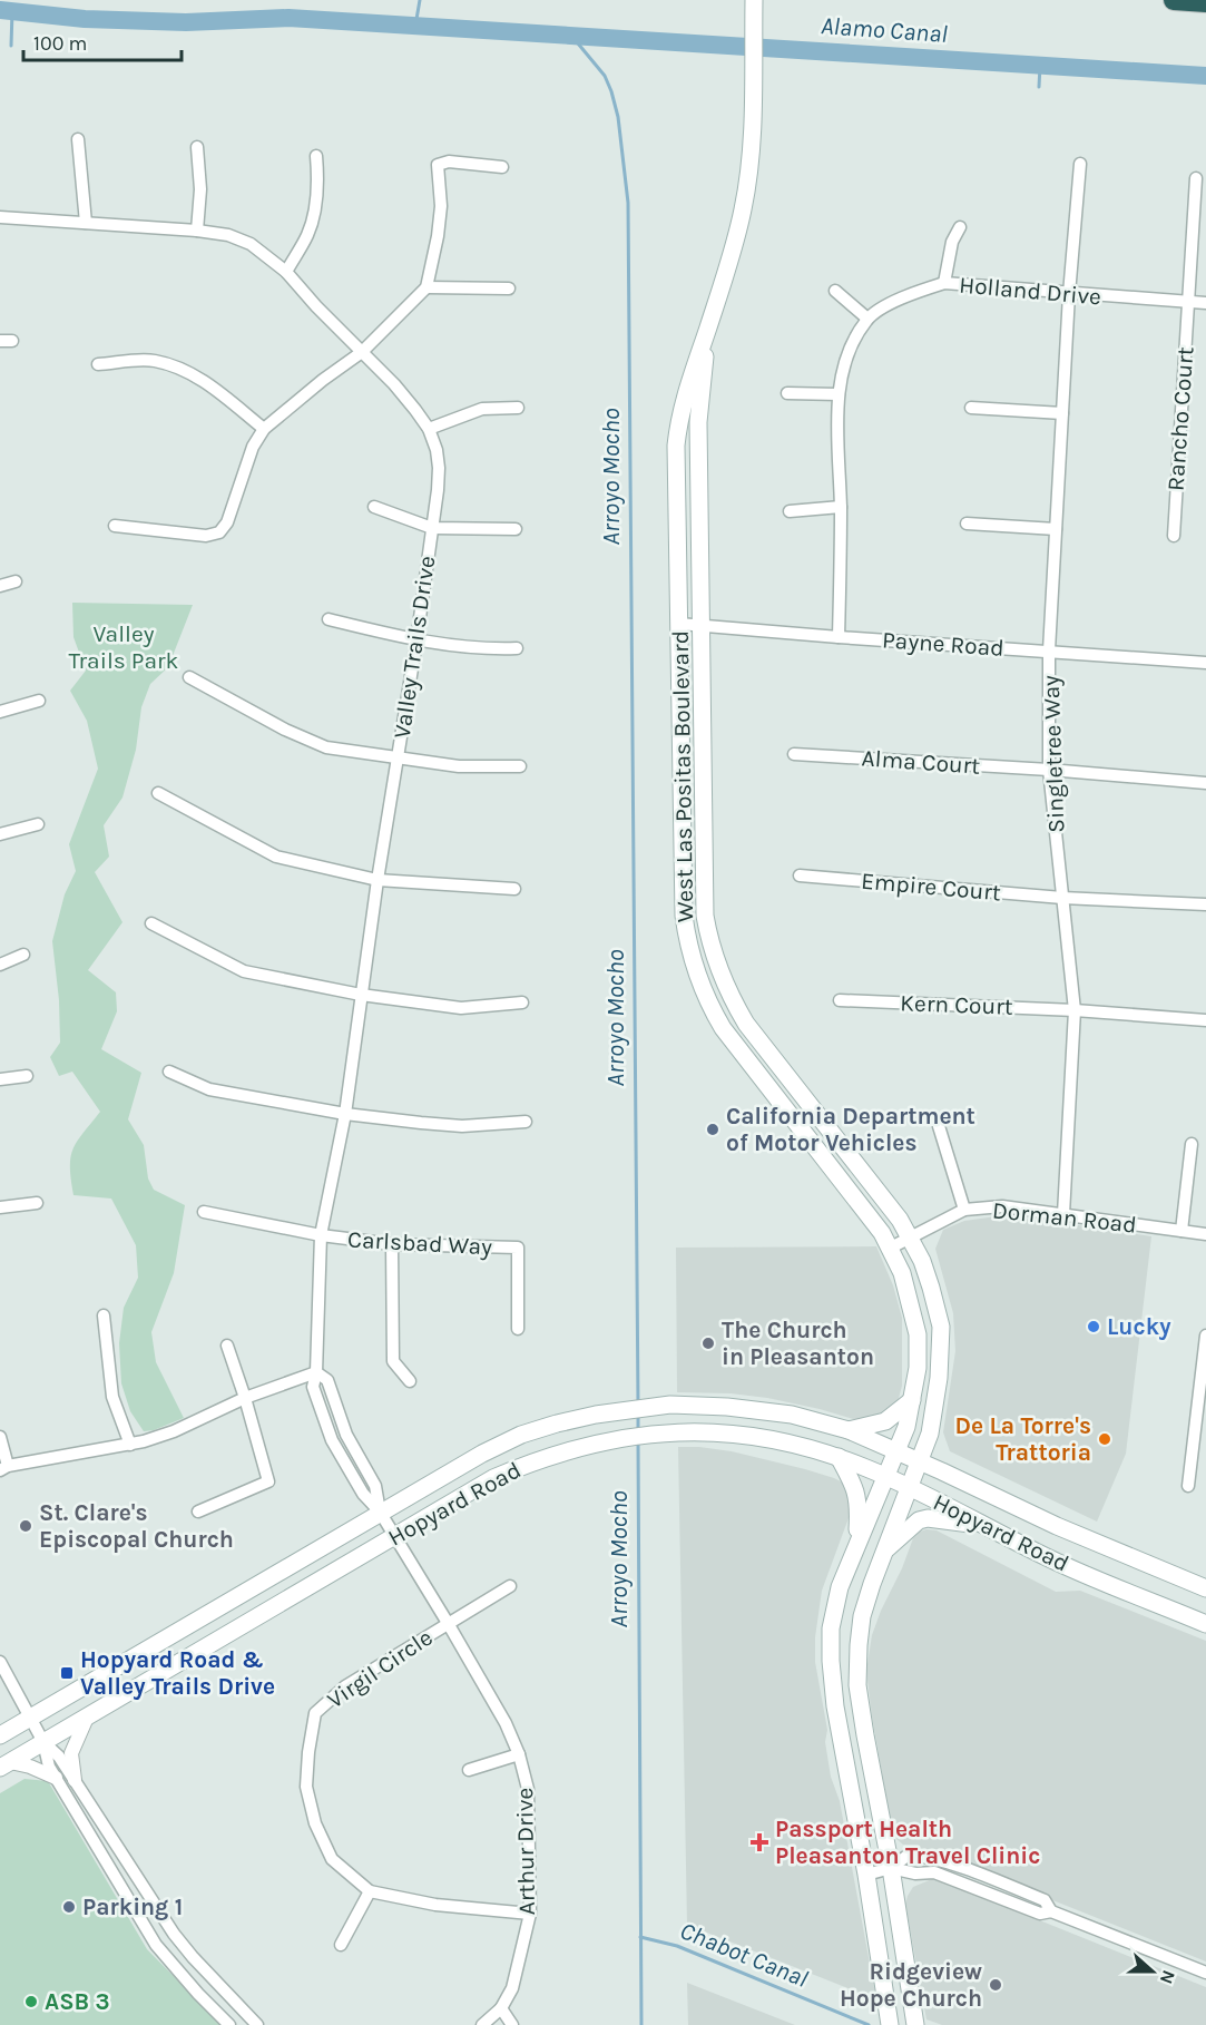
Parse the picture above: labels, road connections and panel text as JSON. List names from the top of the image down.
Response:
{
  "streets": {
    "main road": ["West Las Positas Boulevard", "Hopyard Road"],
    "street": [
      "Holland Drive",
      "Rancho Court",
      "Payne Road",
      "Valley Trails Drive",
      "Singletree Way",
      "Alma Court",
      "Empire Court",
      "Kern Court",
      "Dorman Road",
      "Carlsbad Way",
      "Virgil Circle",
      "Arthur Drive"
    ]
  },
  "crossings": [
    ["Holland Drive", "Rancho Court"],
    ["Holland Drive", "Payne Road"],
    ["Holland Drive", "Singletree Way"],
    ["Payne Road", "Singletree Way"],
    ["Payne Road", "West Las Positas Boulevard"],
    ["Valley Trails Drive", "Carlsbad Way"],
    ["Singletree Way", "Alma Court"],
    ["Singletree Way", "Empire Court"],
    ["Singletree Way", "Kern Court"],
    ["Singletree Way", "Dorman Road"],
    ["West Las Positas Boulevard", "Dorman Road"],
    ["West Las Positas Boulevard", "Hopyard Road"],
    ["Hopyard Road", "Arthur Drive"],
    ["Virgil Circle", "Arthur Drive"]
  ],
  "water": ["Alamo Canal", "Arroyo Mocho", "Chabot Canal"],
  "parks": ["Valley Trails Park"],
  "places": {
    "other": [
      "California Department of Motor Vehicles",
      "Lucky",
      "The Church in Pleasanton",
      "De La Torre's Trattoria",
      "St. Clare's Episcopal Church",
      "Parking 1",
      "Ridgeview Hope Church",
      "ASB 3"
    ],
    "transit": ["Hopyard Road & Valley Trails Drive"],
    "health": ["Passport Health Pleasanton Travel Clinic"]
  },
  "scale_bar": "100 m",
  "north": "right"
}
